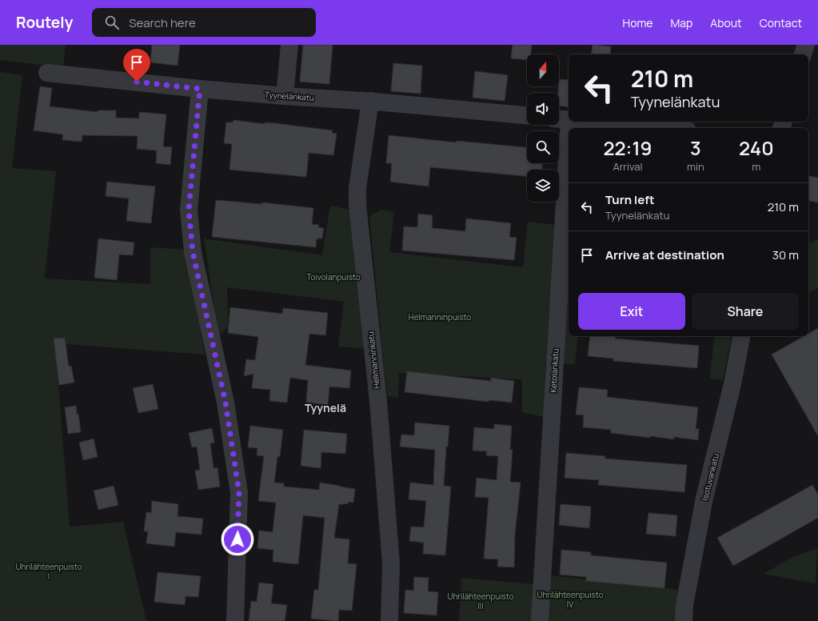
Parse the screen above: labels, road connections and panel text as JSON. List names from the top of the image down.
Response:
{
  "streets": {
    "street": [
      "Tyynelänkatu",
      "Hellmanninkatu",
      "Ketolankatu",
      "Isotuvankatu"
    ]
  },
  "crossings": [
    ["Tyynelänkatu", "Hellmanninkatu"]
  ],
  "districts": ["Tyynelä"],
  "parks": [
    "Toivolanpuisto",
    "Helmanninpuisto",
    "Uhrilähteenpuisto I",
    "Uhrilähteenpuisto IV",
    "Uhrilähteenpuisto III"
  ],
  "north": "top",
  "page": {
    "header": "Routely",
    "search": "Search here",
    "nav": [
      "Home",
      "Map",
      "About",
      "Contact"
    ],
    "turn": ["210 m", "Tyynelänkatu"],
    "eta": [
      "22:19",
      "Arrival",
      "3",
      "min",
      "240",
      "m"
    ],
    "list": [
      {
        "name": "Turn left",
        "note": "Tyynelänkatu",
        "value": "210 m"
      },
      {
        "name": "Arrive at destination",
        "value": "30 m"
      }
    ],
    "buttons": ["Exit", "Share"]
  }
}
